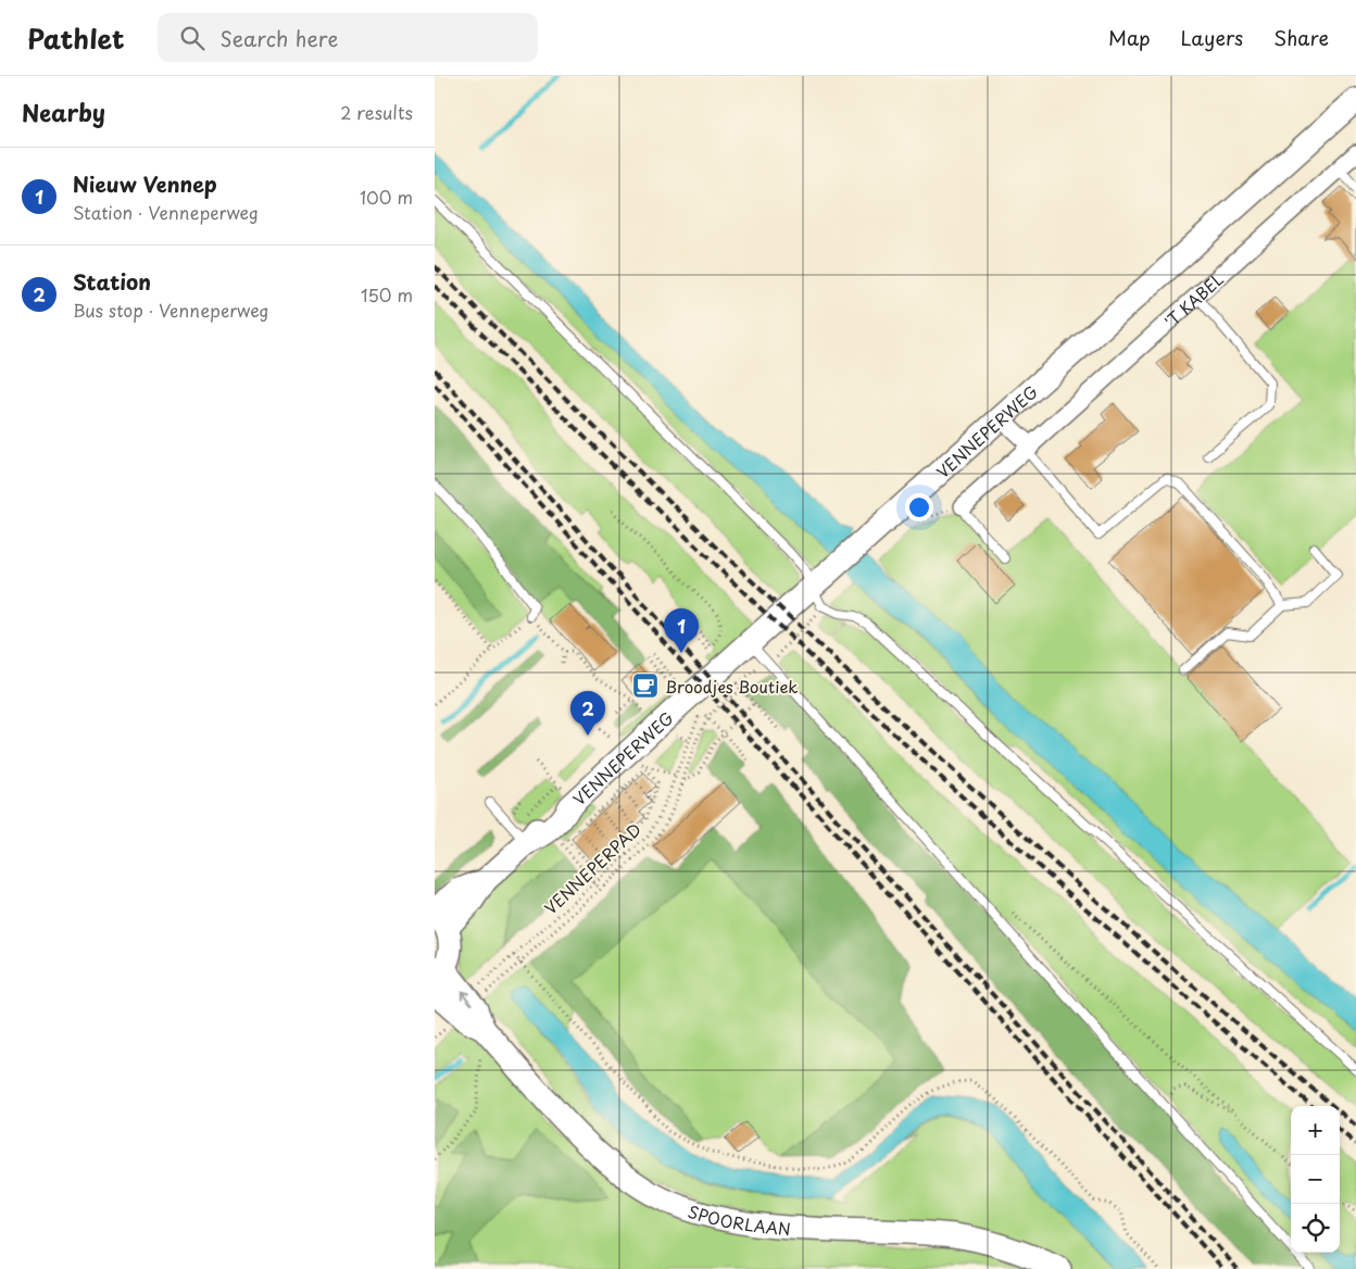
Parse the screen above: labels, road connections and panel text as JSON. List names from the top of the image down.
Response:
{
  "streets": {
    "main road": ["VENNEPERWEG", "SPOORLAAN"],
    "street": ["'T KABEL"],
    "path": ["VENNEPERPAD"]
  },
  "crossings": [
    ["VENNEPERPAD", "SPOORLAAN"]
  ],
  "places": {
    "cafe": ["Broodjes Boutiek"]
  },
  "page": {
    "header": "Pathlet",
    "search": "Search here",
    "nav": ["Map", "Layers", "Share"],
    "heading": ["Nearby", "2 results"],
    "list": [
      {
        "mark": "1",
        "name": "Nieuw Vennep",
        "note": "Station · Venneperweg",
        "value": "100 m"
      },
      {
        "mark": "2",
        "name": "Station",
        "note": "Bus stop · Venneperweg",
        "value": "150 m"
      }
    ],
    "pins": ["1", "2"],
    "map_buttons": ["+", "−"]
  }
}
